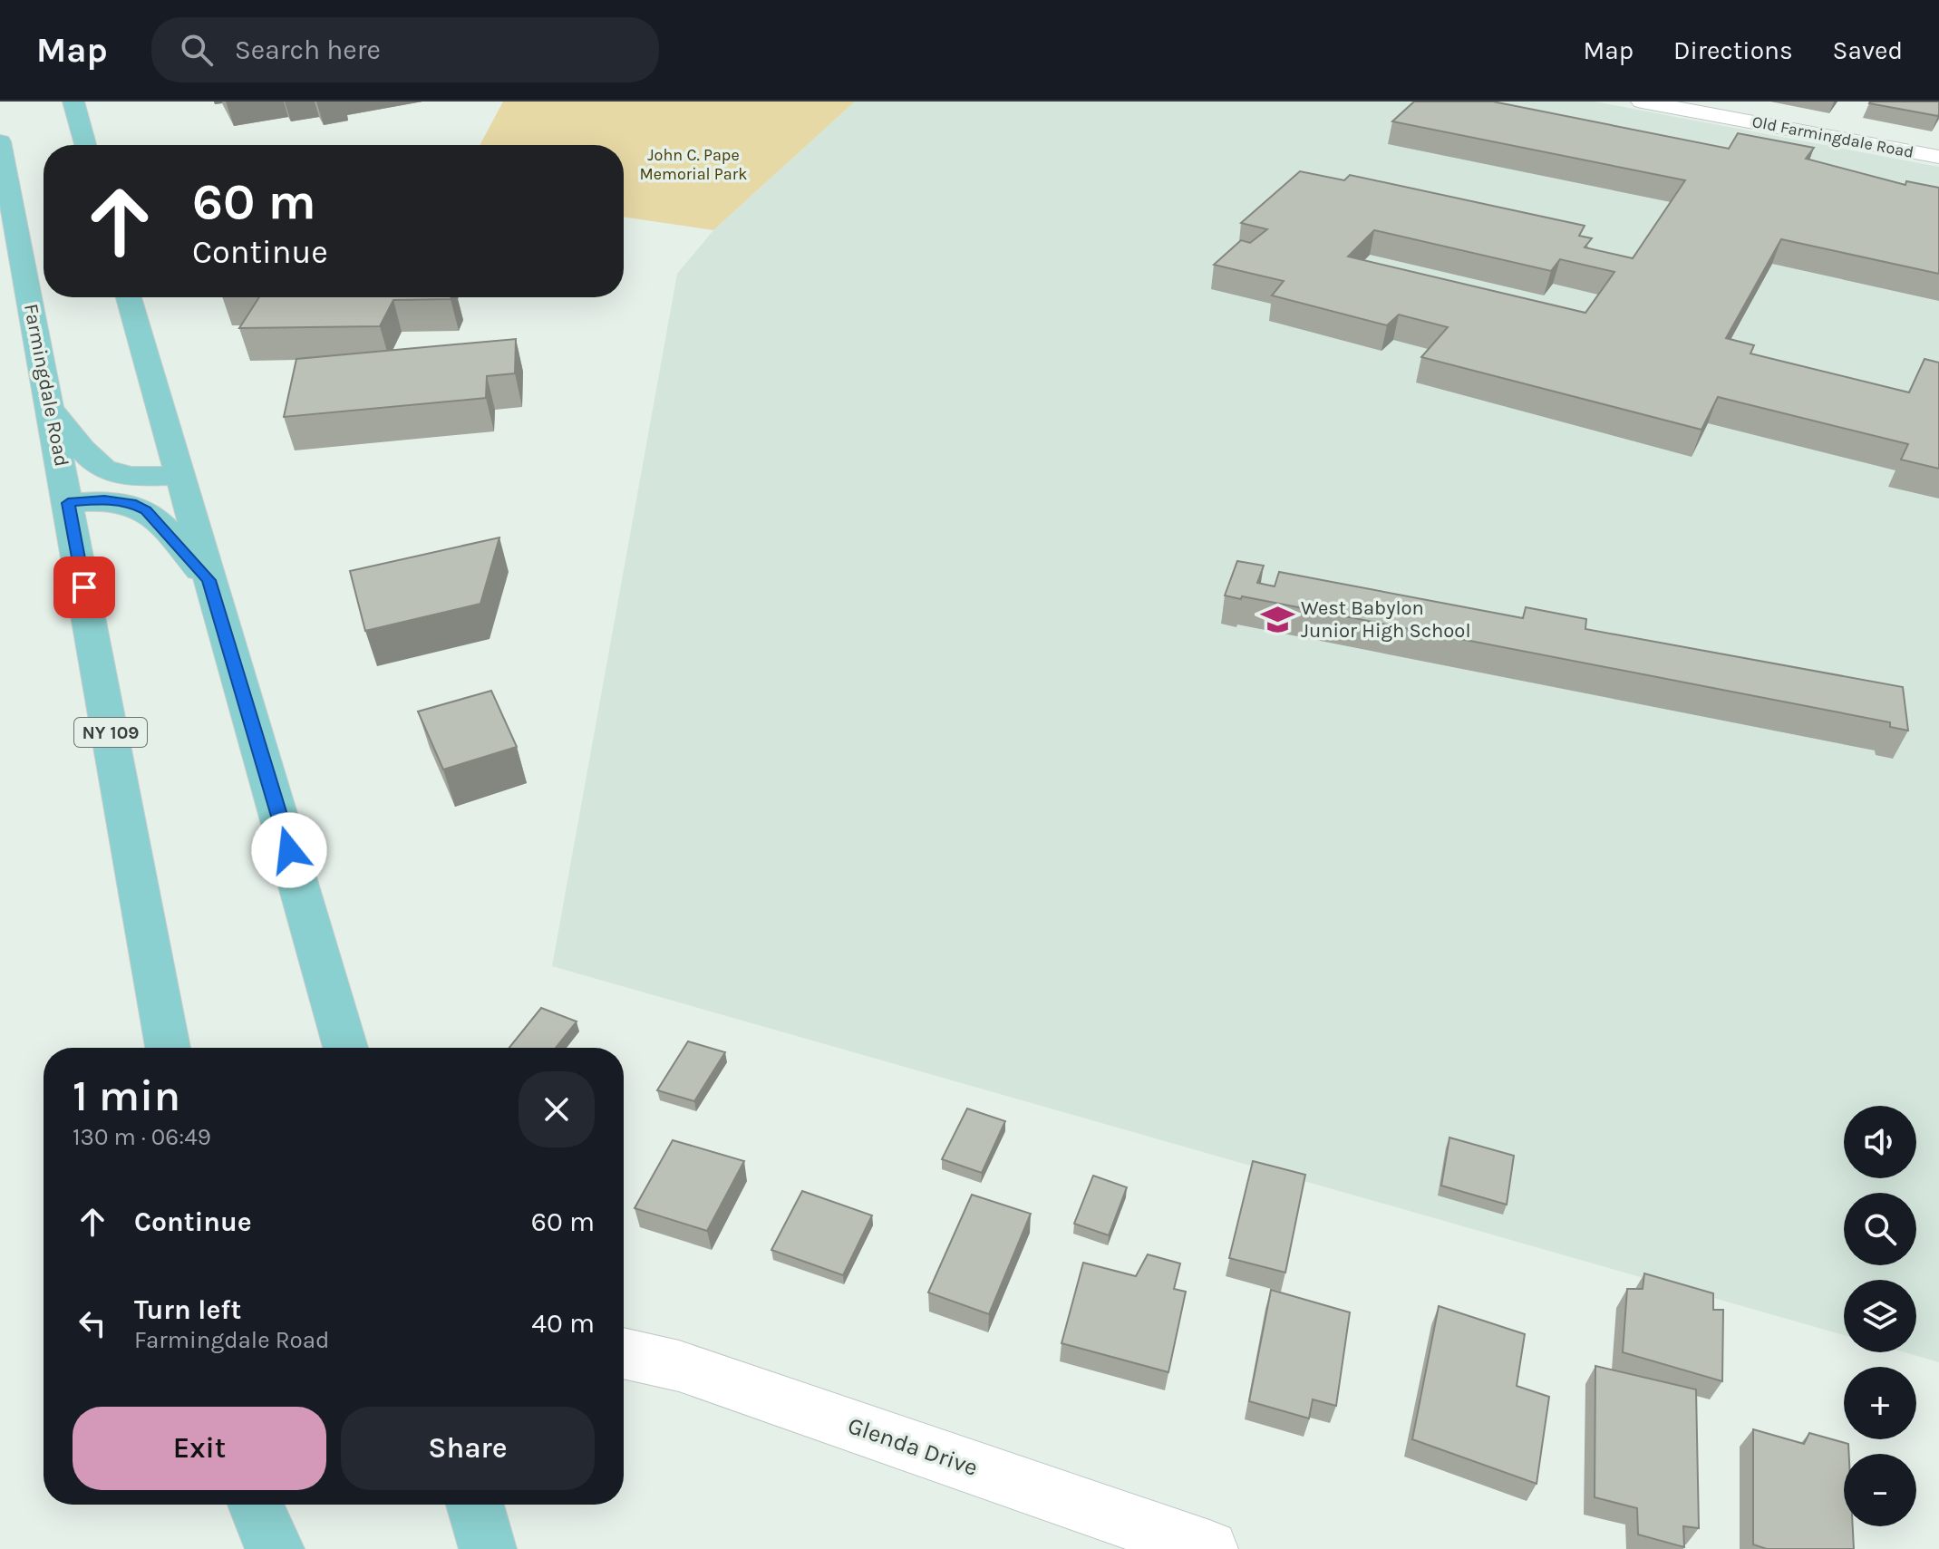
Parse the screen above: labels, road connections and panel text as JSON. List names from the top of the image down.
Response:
{
  "streets": {
    "main road": ["Farmingdale Road", "NY 109"],
    "street": ["Old Farmingdale Road", "Glenda Drive"]
  },
  "parks": ["John C. Pape Memorial Park"],
  "places": {
    "school or university": ["West Babylon Junior High School"]
  },
  "page": {
    "header": "Map",
    "search": "Search here",
    "nav": ["Map", "Directions", "Saved"],
    "turn": ["60 m", "Continue"],
    "heading": ["1 min", "130 m · 06:49"],
    "map_buttons": ["+", "−"],
    "list": [
      {
        "name": "Continue",
        "value": "60 m"
      },
      {
        "name": "Turn left",
        "note": "Farmingdale Road",
        "value": "40 m"
      }
    ],
    "buttons": ["Exit", "Share"]
  }
}
